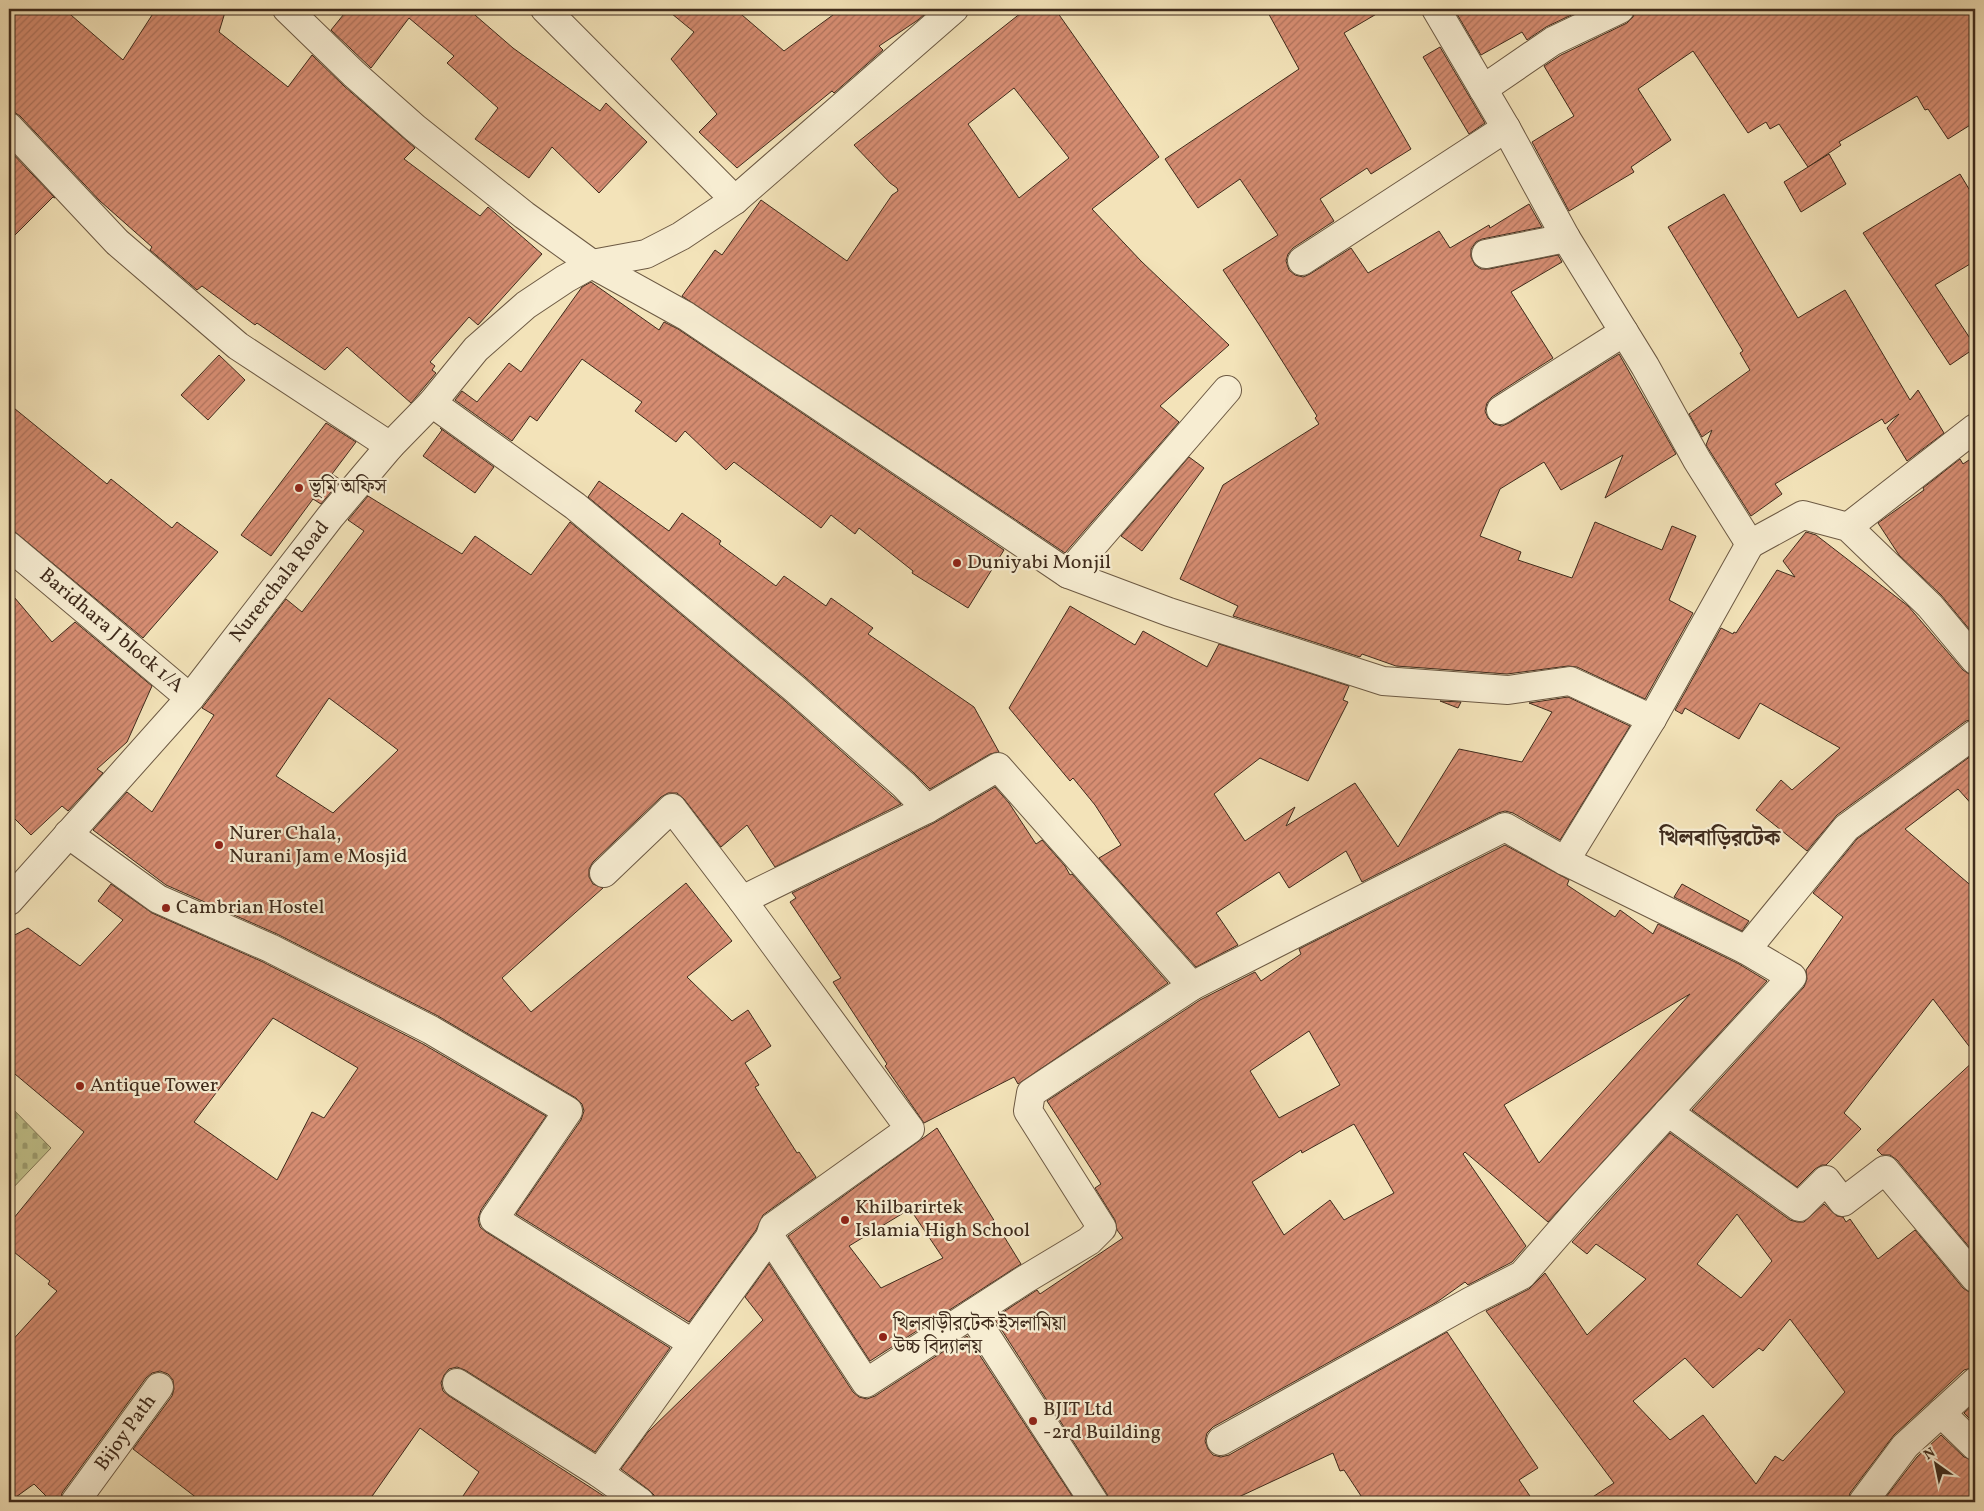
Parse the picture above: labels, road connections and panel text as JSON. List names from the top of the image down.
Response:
{
  "streets": {
    "street": ["Nurerchala Road", "Baridhara J block 1/A", "Bijoy Path"]
  },
  "crossings": [
    ["Nurerchala Road", "Baridhara J block 1/A"]
  ],
  "districts": ["খিলবাড়িরটেক"],
  "places": [
    "ভূমি অফিস",
    "Duniyabi Monjil",
    "Nurer Chala, Nurani Jam e Mosjid",
    "Cambrian Hostel",
    "Antique Tower",
    "Khilbarirtek Islamia High School",
    "খিলবাড়ীরটেক ইসলামিয়া উচ্চ বিদ্যালয়",
    "BJIT Ltd -2rd Building"
  ],
  "north": "top left"
}
